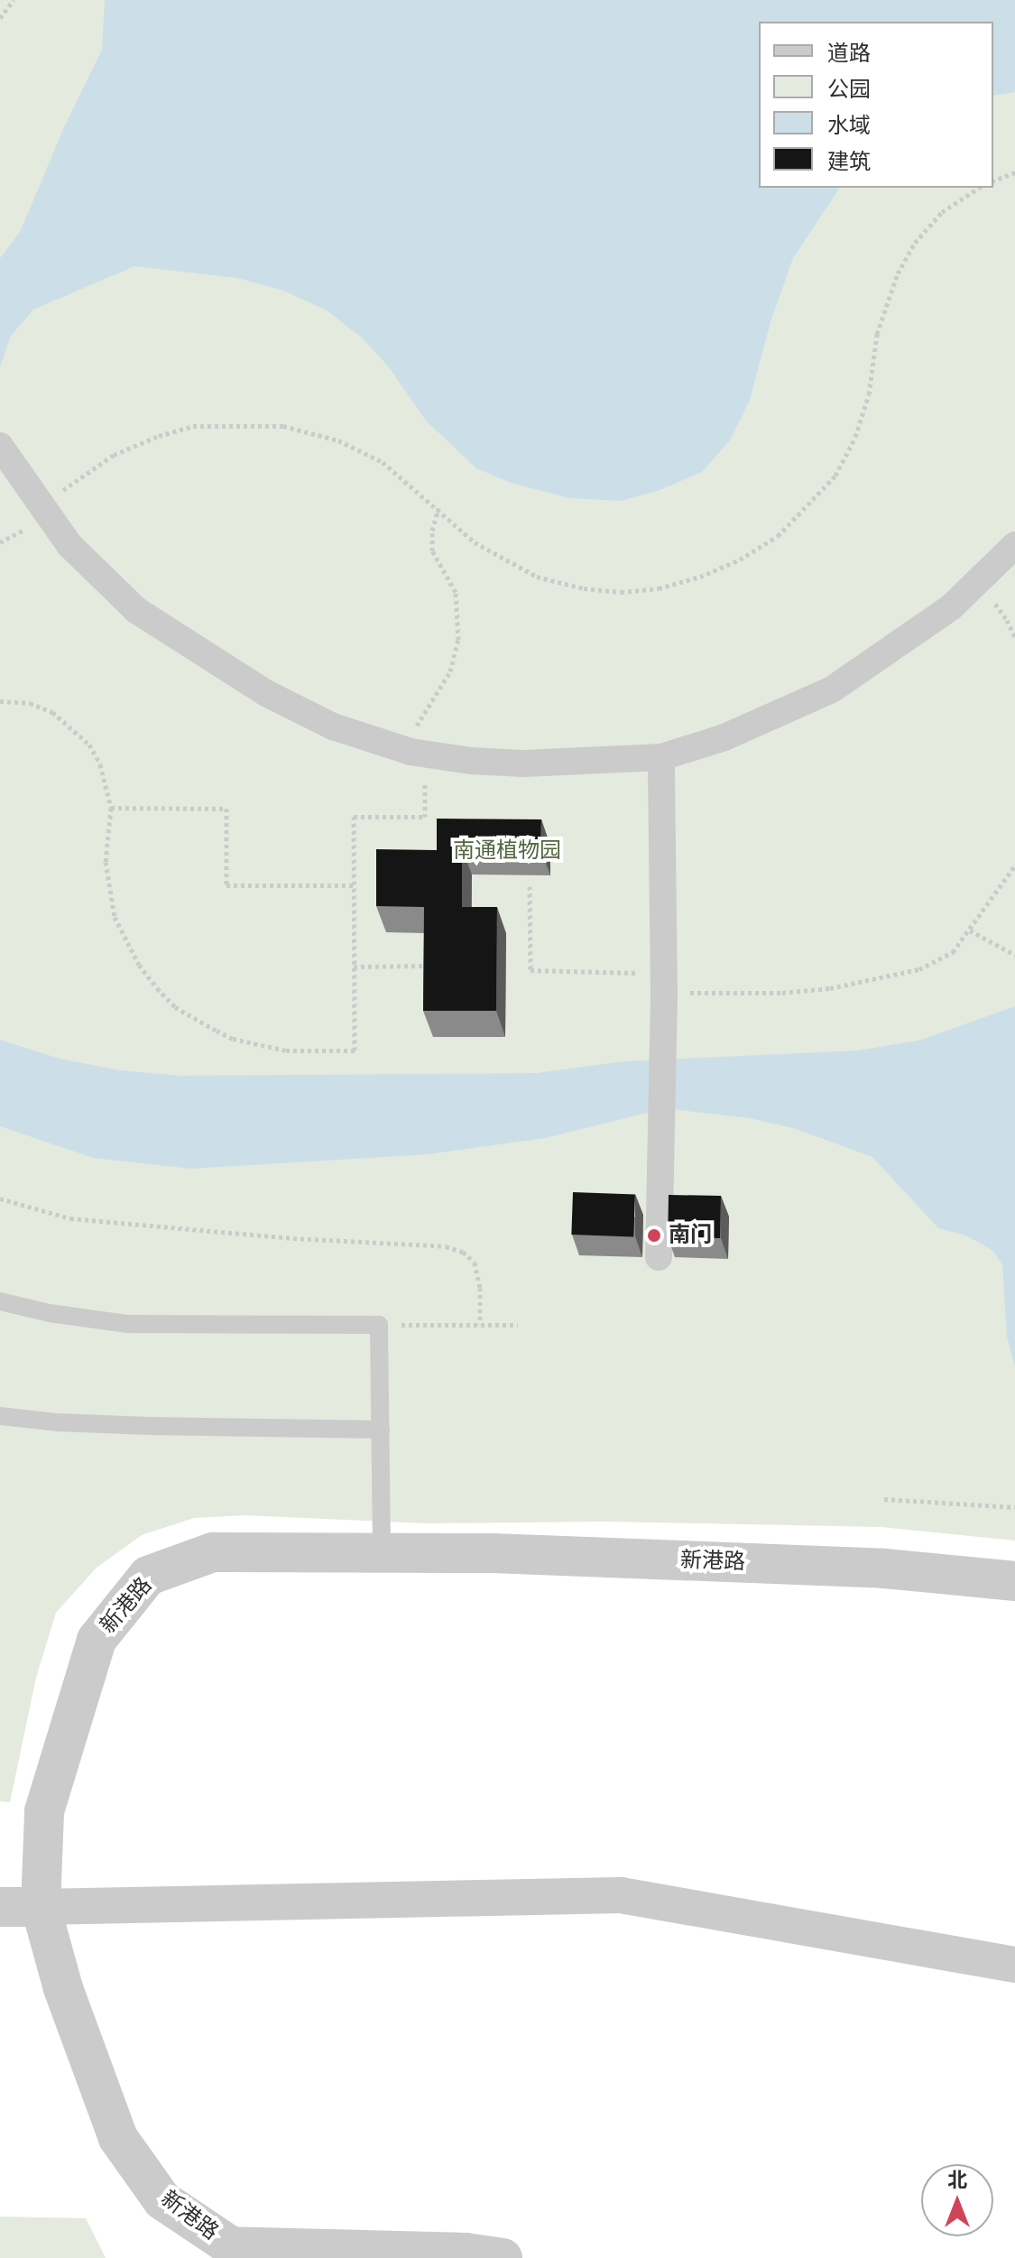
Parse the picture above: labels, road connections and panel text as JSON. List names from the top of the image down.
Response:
{
  "streets": {
    "street": ["新港路"]
  },
  "parks": ["南通植物园"],
  "places": ["南门"],
  "legend": [
    "道路",
    "公园",
    "水域",
    "建筑"
  ],
  "north": "top"
}
